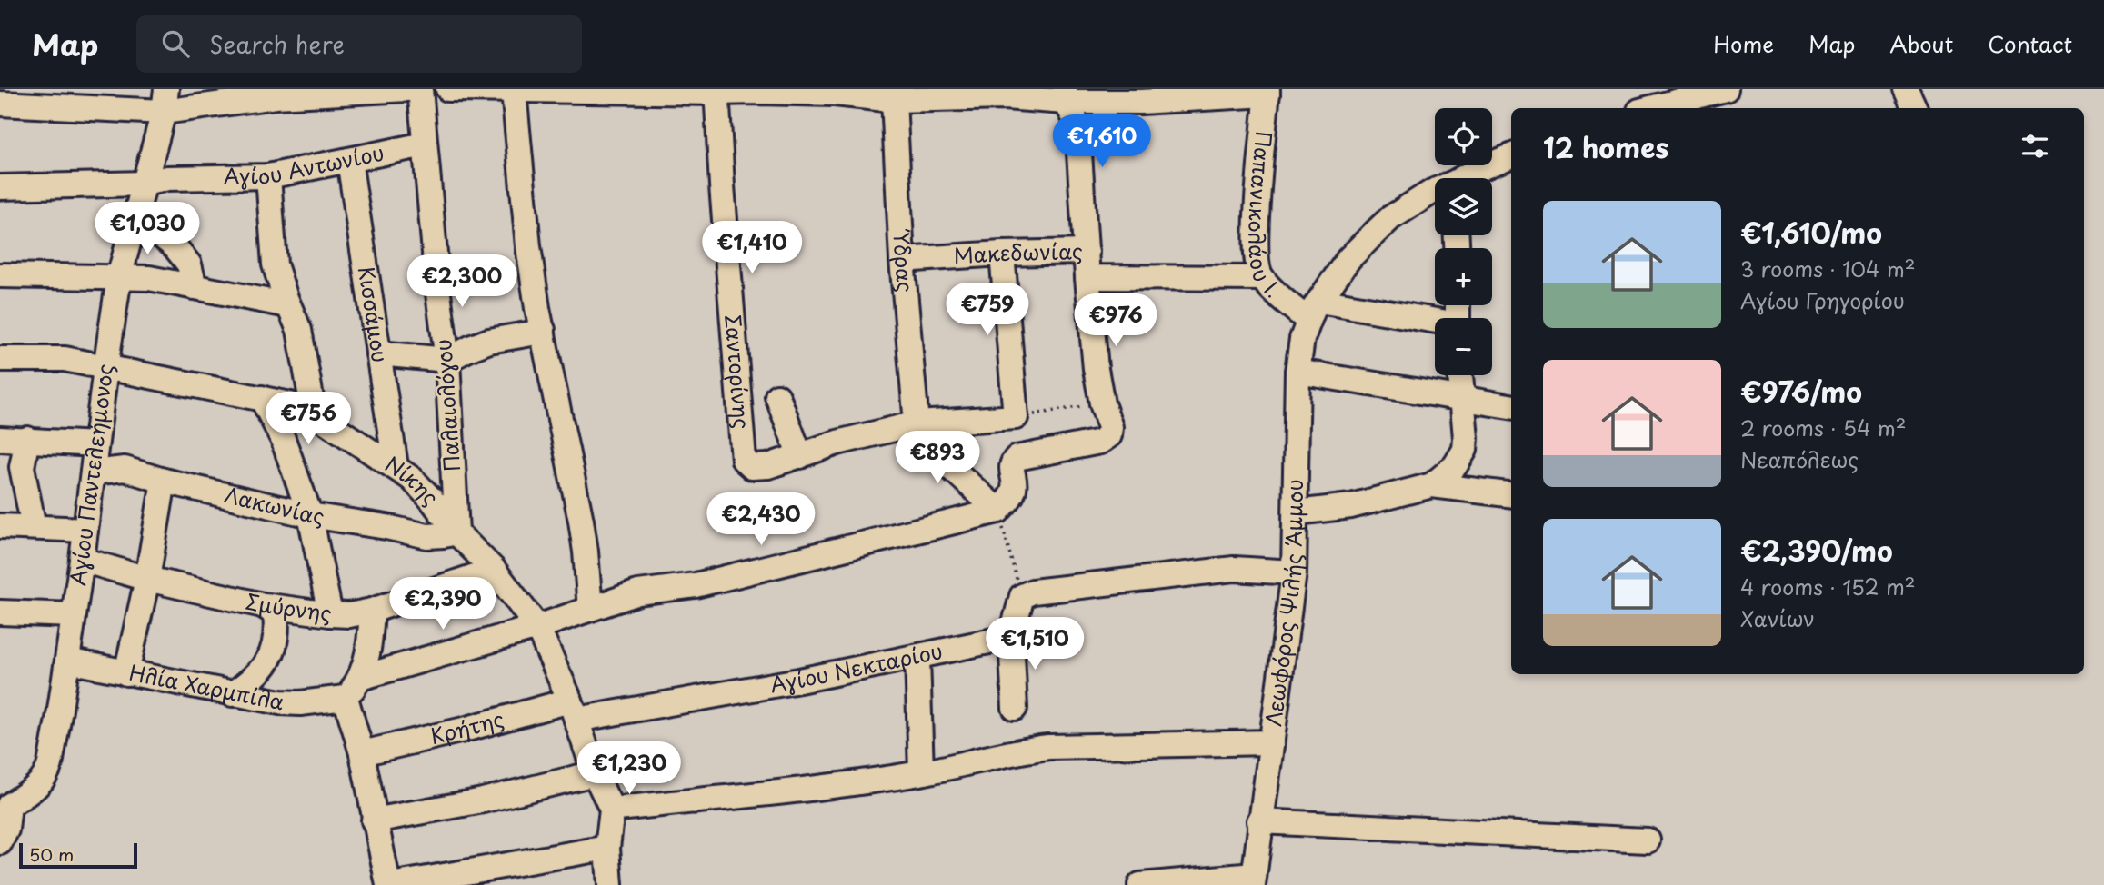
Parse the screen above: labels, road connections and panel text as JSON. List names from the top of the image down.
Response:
{
  "streets": {
    "street": [
      "Αγίου Αντωνίου",
      "Παπανικολάου Ι.",
      "Μακεδωνίας",
      "Ύδρας",
      "Κισσάμου",
      "Σαντορίνης",
      "Παλαιολόγου",
      "Αγίου Παντελεήμονος",
      "Νίκης",
      "Λακωνίας",
      "Λεωφόρος Ψιλής Άμμου",
      "Σμύρνης",
      "Αγίου Νεκταρίου",
      "Ηλία Χαρμπίλα",
      "Κρήτης"
    ]
  },
  "crossings": [
    ["Αγίου Αντωνίου", "Κισσάμου"],
    ["Αγίου Αντωνίου", "Παλαιολόγου"],
    ["Αγίου Αντωνίου", "Αγίου Παντελεήμονος"],
    ["Παπανικολάου Ι.", "Μακεδωνίας"],
    ["Παπανικολάου Ι.", "Λεωφόρος Ψιλής Άμμου"],
    ["Μακεδωνίας", "Ύδρας"],
    ["Κισσάμου", "Νίκης"],
    ["Παλαιολόγου", "Νίκης"],
    ["Παλαιολόγου", "Λακωνίας"],
    ["Αγίου Παντελεήμονος", "Νίκης"],
    ["Αγίου Παντελεήμονος", "Λακωνίας"],
    ["Αγίου Παντελεήμονος", "Σμύρνης"],
    ["Αγίου Παντελεήμονος", "Ηλία Χαρμπίλα"],
    ["Νίκης", "Λακωνίας"],
    ["Νίκης", "Σμύρνης"],
    ["Νίκης", "Αγίου Νεκταρίου"],
    ["Νίκης", "Κρήτης"],
    ["Αγίου Νεκταρίου", "Κρήτης"]
  ],
  "scale_bar": "50 m",
  "page": {
    "header": "Map",
    "search": "Search here",
    "nav": [
      "Home",
      "Map",
      "About",
      "Contact"
    ],
    "map_buttons": ["+", "−"],
    "heading": "12 homes",
    "price": [
      "€1,610",
      "€1,030",
      "€1,410",
      "€2,300",
      "€759",
      "€976",
      "€756",
      "€893",
      "€2,430",
      "€2,390",
      "€1,510",
      "€1,230"
    ],
    "list": [
      {
        "name": "€1,610/mo",
        "note": "3 rooms · 104 m² · Αγίου Γρηγορίου"
      },
      {
        "name": "€976/mo",
        "note": "2 rooms · 54 m² · Νεαπόλεως"
      },
      {
        "name": "€2,390/mo",
        "note": "4 rooms · 152 m² · Χανίων"
      }
    ],
    "scale": "50 m"
  }
}
